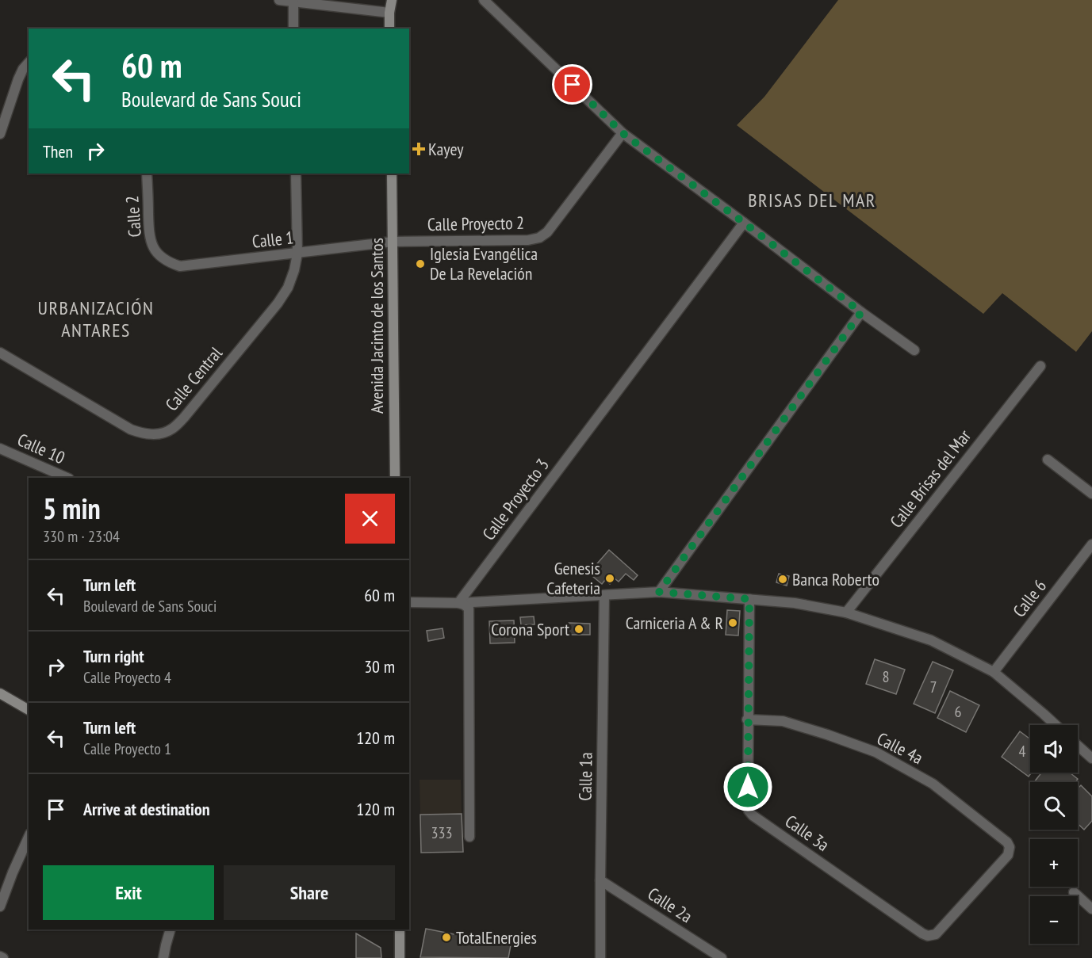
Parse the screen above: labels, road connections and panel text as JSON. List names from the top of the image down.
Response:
{
  "streets": {
    "main road": ["Avenida Jacinto de los Santos"],
    "street": [
      "Calle 2",
      "Calle Proyecto 2",
      "Calle 1",
      "Calle Central",
      "Calle 10",
      "Calle Brisas del Mar",
      "Calle Proyecto 3",
      "Calle 6",
      "Calle 4a",
      "Calle 1a",
      "Calle 3a",
      "Calle 2a"
    ]
  },
  "crossings": [
    ["Calle 2", "Calle 1"],
    ["Calle Proyecto 2", "Calle 1"],
    ["Calle Proyecto 2", "Avenida Jacinto de los Santos"],
    ["Calle 1", "Avenida Jacinto de los Santos"],
    ["Calle 1", "Calle Central"],
    ["Calle 4a", "Calle 3a"],
    ["Calle 1a", "Calle 2a"]
  ],
  "districts": ["BRISAS DEL MAR", "URBANIZACIÓN ANTARES"],
  "places": {
    "health": ["Kayey"],
    "other": [
      "Iglesia Evangélica De La Revelación",
      "Genesis Cafeteria",
      "Banca Roberto",
      "Carniceria A & R",
      "Corona Sport",
      "TotalEnergies"
    ]
  },
  "house_numbers": [
    "8",
    "7",
    "6",
    "4",
    "333"
  ],
  "page": {
    "turn": ["60 m", "Boulevard de Sans Souci"],
    "then": "Then",
    "heading": ["5 min", "330 m · 23:04"],
    "list": [
      {
        "name": "Turn left",
        "note": "Boulevard de Sans Souci",
        "value": "60 m"
      },
      {
        "name": "Turn right",
        "note": "Calle Proyecto 4",
        "value": "30 m"
      },
      {
        "name": "Turn left",
        "note": "Calle Proyecto 1",
        "value": "120 m"
      },
      {
        "name": "Arrive at destination",
        "value": "120 m"
      }
    ],
    "map_buttons": ["+", "−"],
    "buttons": ["Exit", "Share"]
  }
}
